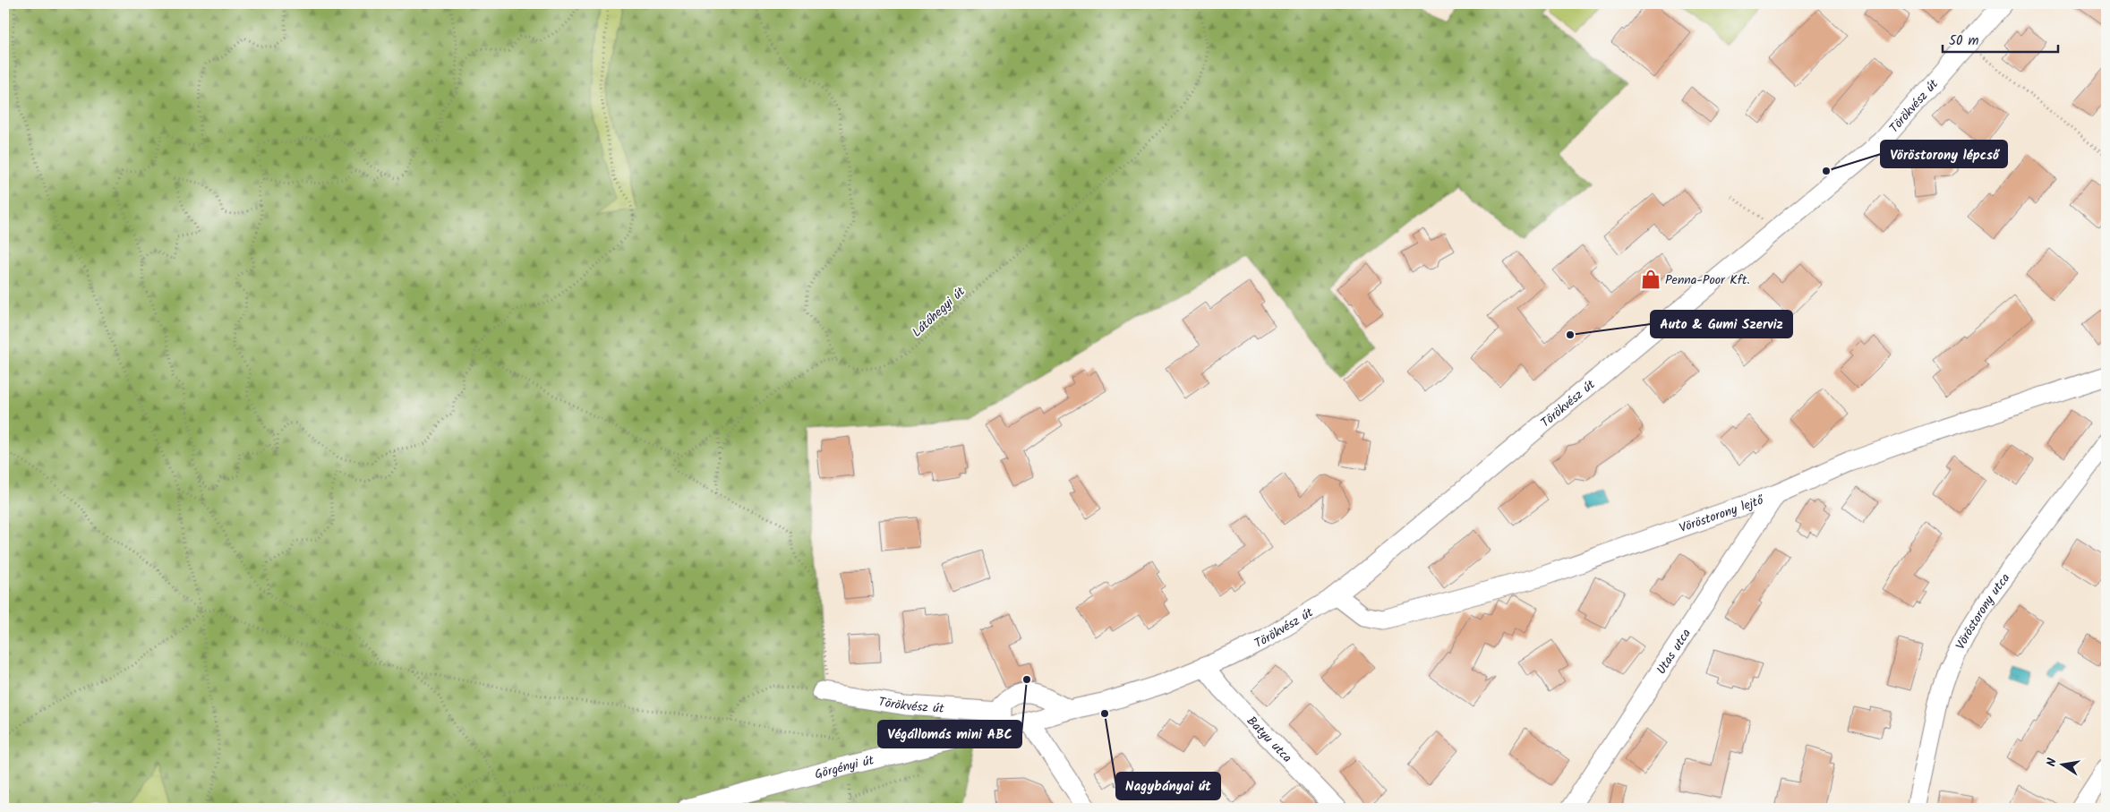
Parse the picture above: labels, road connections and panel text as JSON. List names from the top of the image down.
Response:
{
  "streets": {
    "street": [
      "Törökvész út",
      "Vöröstorony lejtő",
      "Vöröstorony utca",
      "Utas utca",
      "Batyu utca",
      "Görgényi út"
    ],
    "path": ["Látóhegyi út"]
  },
  "crossings": [
    ["Törökvész út", "Vöröstorony lejtő"],
    ["Törökvész út", "Batyu utca"],
    ["Törökvész út", "Görgényi út"],
    ["Vöröstorony lejtő", "Utas utca"]
  ],
  "places": {
    "other": [
      "Vöröstorony lépcső",
      "Auto & Gumi Szerviz",
      "Végállomás mini ABC",
      "Nagybányai út"
    ],
    "shop": ["Penna-Poor Kft."]
  },
  "scale_bar": "50 m",
  "north": "left"
}
